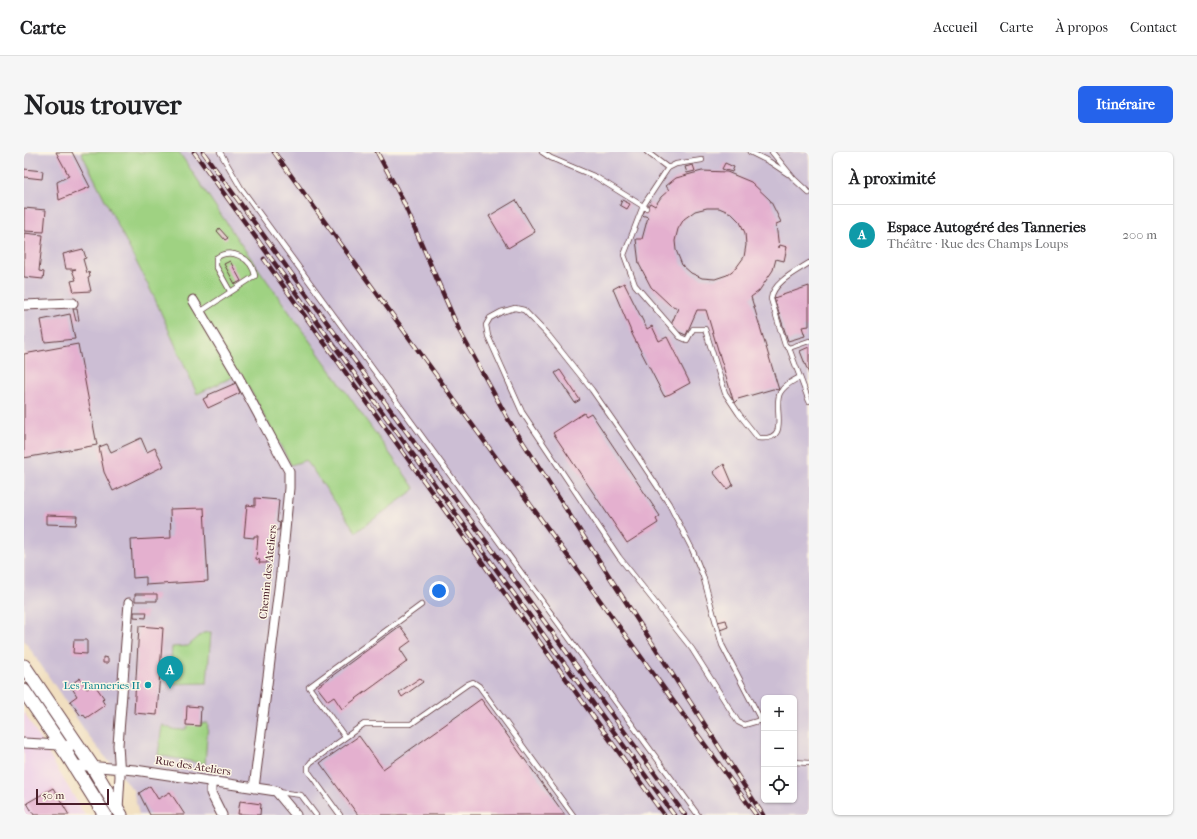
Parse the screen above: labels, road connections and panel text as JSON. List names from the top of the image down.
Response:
{
  "streets": {
    "street": ["Chemin des Ateliers", "Rue des Ateliers"]
  },
  "crossings": [
    ["Chemin des Ateliers", "Rue des Ateliers"]
  ],
  "places": ["Les Tanneries II"],
  "scale_bar": "50 m",
  "page": {
    "header": "Carte",
    "nav": [
      "Accueil",
      "Carte",
      "À propos",
      "Contact"
    ],
    "buttons": "Itinéraire",
    "title": "Nous trouver",
    "heading": "À proximité",
    "list": [
      {
        "mark": "A",
        "name": "Espace Autogéré des Tanneries",
        "note": "Théâtre · Rue des Champs Loups",
        "value": "200 m"
      }
    ],
    "pins": "A",
    "map_buttons": ["+", "−"],
    "scale": "50 m"
  }
}
